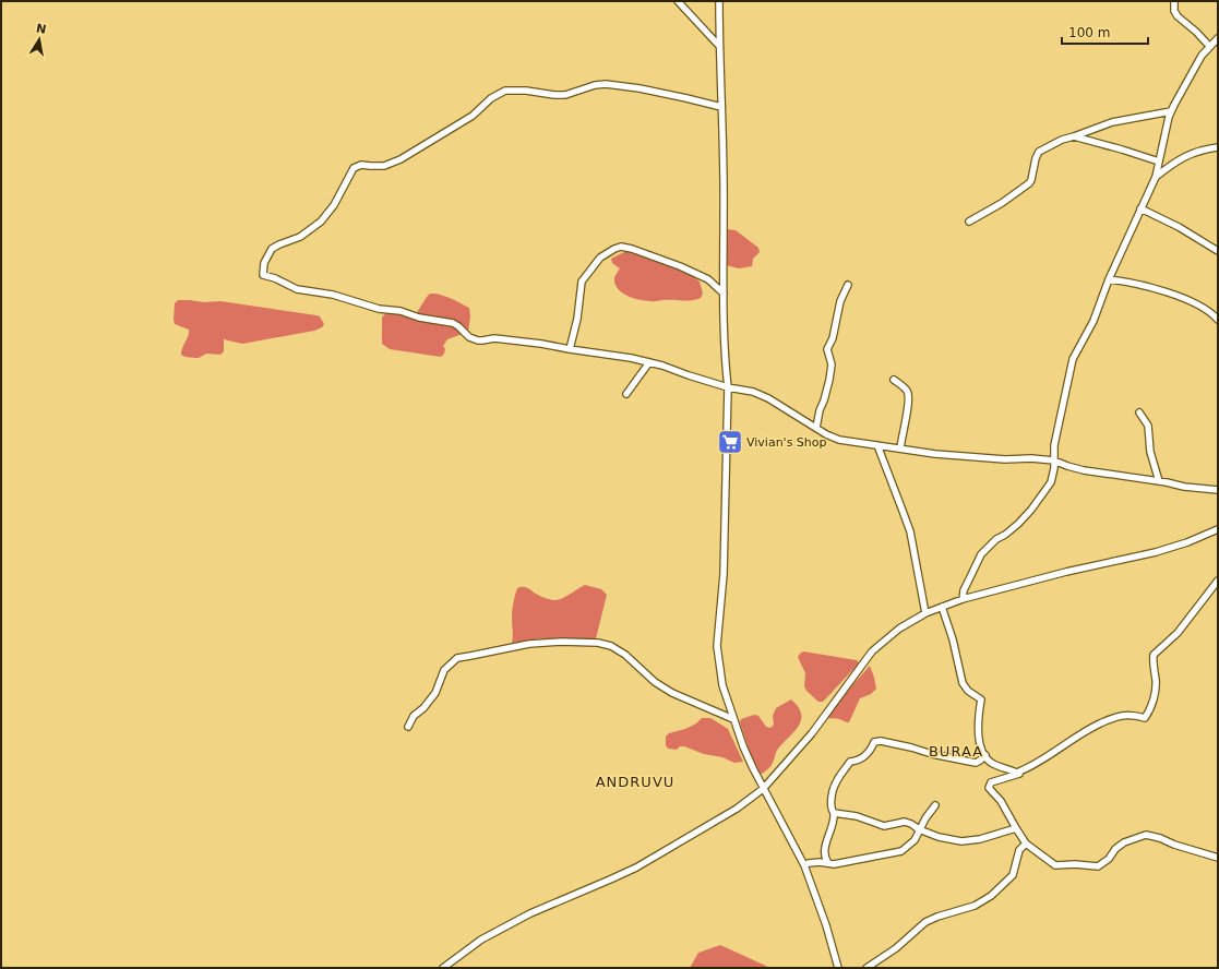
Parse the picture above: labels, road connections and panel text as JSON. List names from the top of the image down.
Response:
{
  "districts": ["BURAA", "ANDRUVU"],
  "places": {
    "supermarket": ["Vivian's Shop"]
  },
  "scale_bar": "100 m",
  "north": "top"
}
